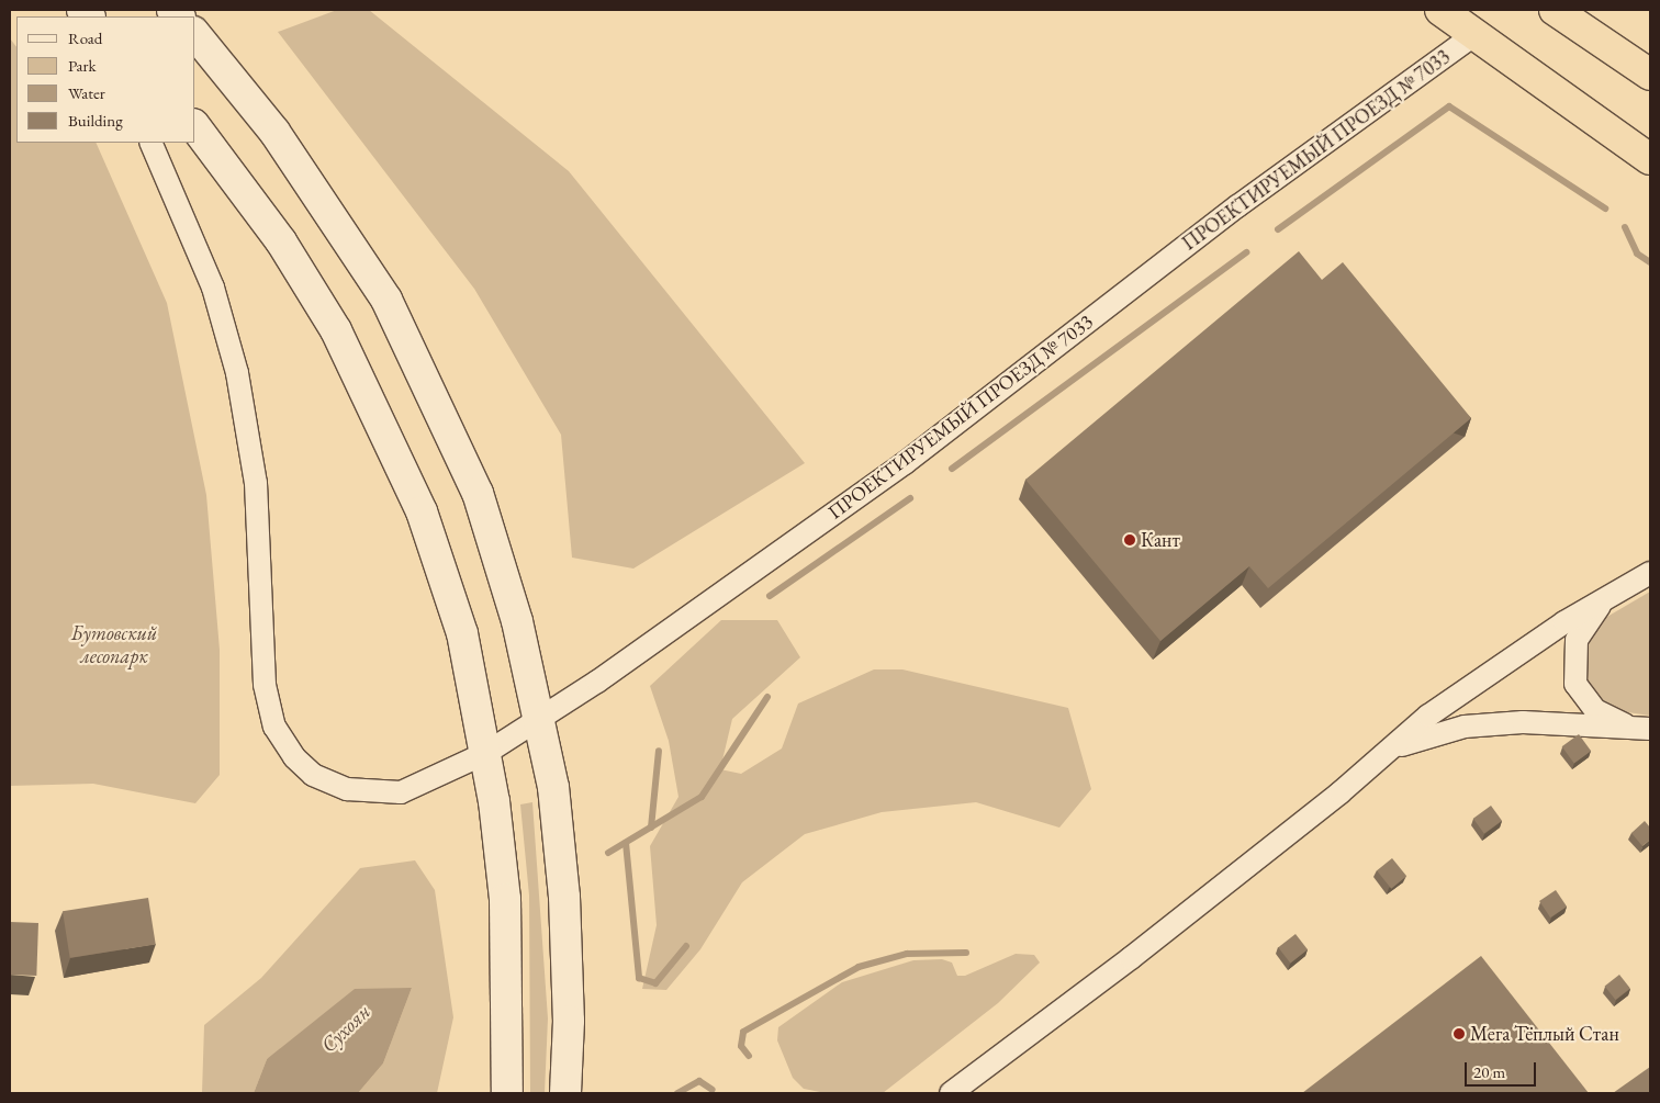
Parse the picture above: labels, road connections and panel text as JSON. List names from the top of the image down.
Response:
{
  "streets": {
    "street": ["ПРОЕКТИРУЕМЫЙ ПРОЕЗД № 7033"]
  },
  "water": ["Сухоян"],
  "parks": ["Бутовский лесопарк"],
  "places": ["Кант", "Мега Тёплый Cтан"],
  "legend": [
    "Road",
    "Park",
    "Water",
    "Building"
  ],
  "scale_bar": "20 m"
}
